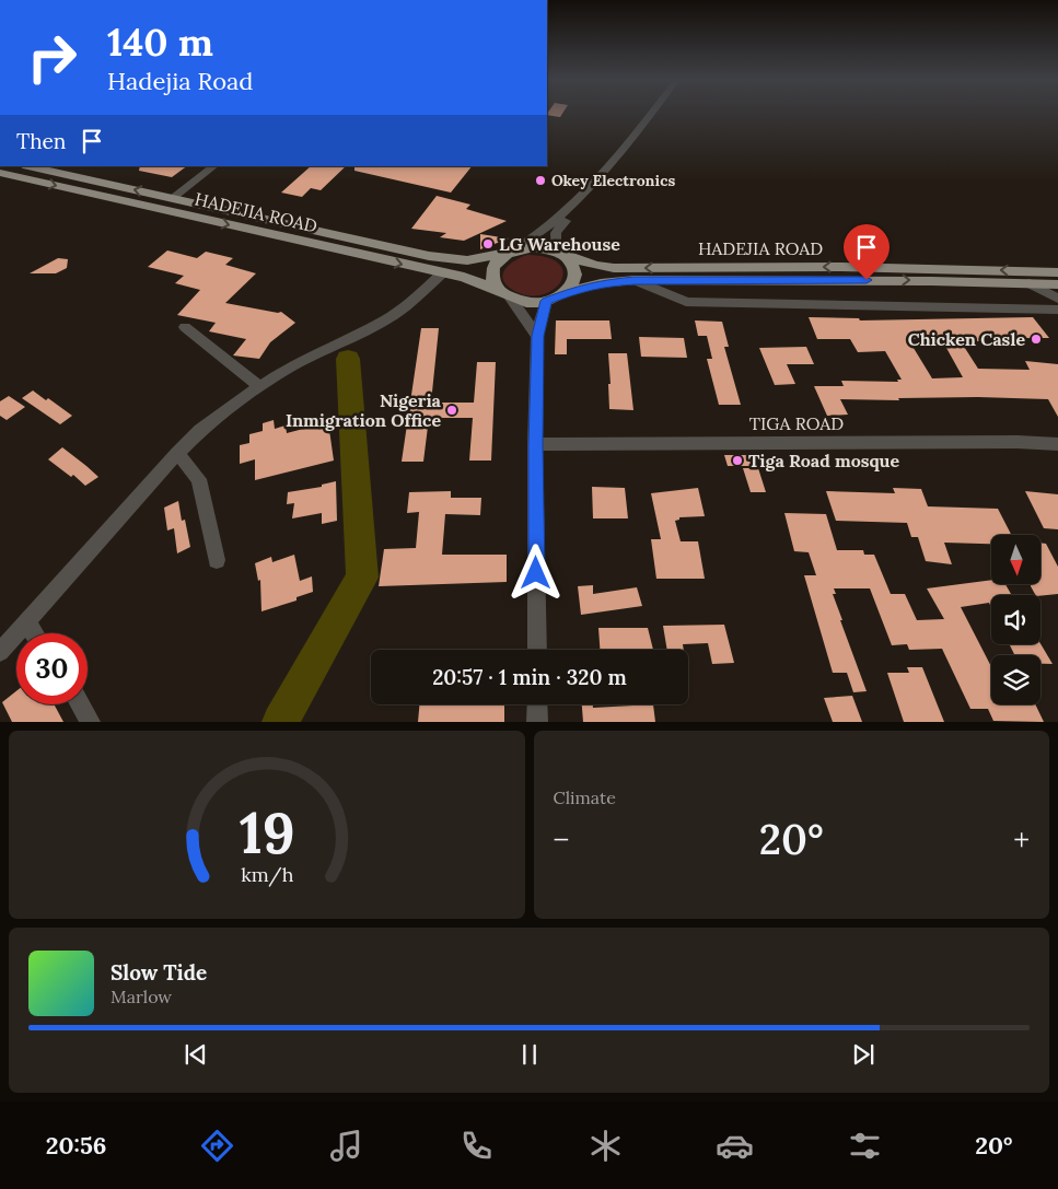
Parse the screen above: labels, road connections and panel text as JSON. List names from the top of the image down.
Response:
{
  "streets": {
    "main road": ["HADEJIA ROAD"],
    "street": ["TIGA ROAD"]
  },
  "places": [
    "Okey Electronics",
    "LG Warehouse",
    "Chicken Casle",
    "Nigeria Inmigration Office",
    "Tiga Road mosque"
  ],
  "north": "bottom",
  "page": {
    "turn": ["140 m", "Hadejia Road"],
    "then": "Then",
    "limit": "30",
    "trip": "20:57 · 1 min · 320 m",
    "tile": "Climate",
    "heat": ["−", "20°", "+"],
    "song": ["Slow Tide", "Marlow"],
    "tabs": ["20:56", "20°"],
    "gauge": ["19", "km/h"]
  }
}
